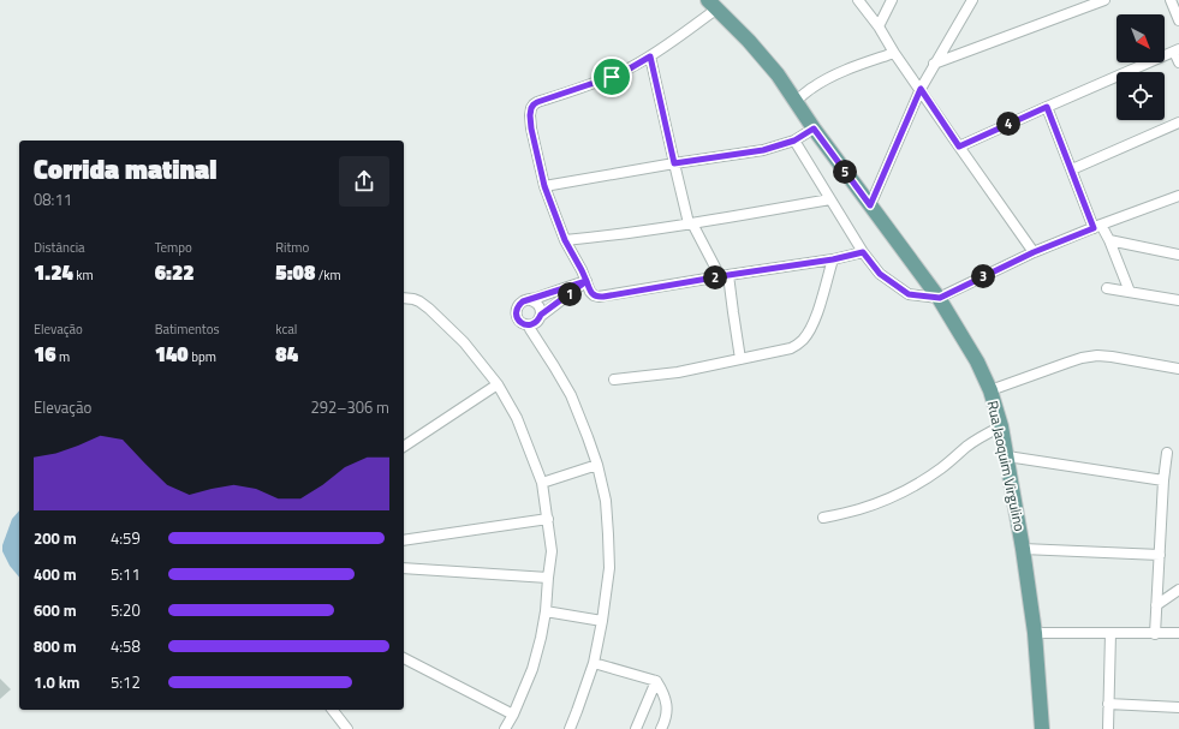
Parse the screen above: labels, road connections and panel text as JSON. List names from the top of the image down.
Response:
{
  "streets": {
    "main road": ["Rua Jaoquim Virgulino"]
  },
  "north": "bottom right",
  "page": {
    "pins": [
      "4",
      "5",
      "3",
      "2",
      "1"
    ],
    "heading": ["Corrida matinal", "08:11"],
    "stats": [
      ["Distância", "1.24 km"],
      ["Tempo", "6:22"],
      ["Ritmo", "5:08 /km"],
      ["Elevação", "16 m"],
      ["Batimentos", "140 bpm"],
      ["kcal", "84"]
    ],
    "chart": ["Elevação", "292–306 m"],
    "list": [
      {
        "name": "200 m",
        "note": "4:59"
      },
      {
        "name": "400 m",
        "note": "5:11"
      },
      {
        "name": "600 m",
        "note": "5:20"
      },
      {
        "name": "800 m",
        "note": "4:58"
      },
      {
        "name": "1.0 km",
        "note": "5:12"
      }
    ]
  }
}
